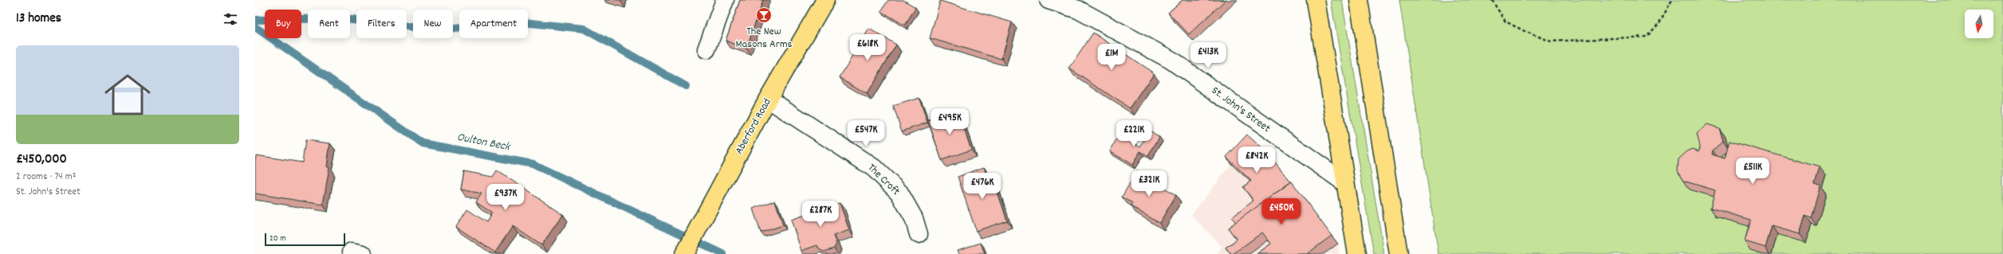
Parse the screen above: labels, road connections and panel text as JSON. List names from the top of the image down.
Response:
{
  "streets": {
    "main road": ["Aberford Road"],
    "street": ["St. John's Street", "The Croft"]
  },
  "crossings": [
    ["Aberford Road", "The Croft"]
  ],
  "water": ["Oulton Beck"],
  "places": {
    "bar": ["The New Masons Arms"]
  },
  "scale_bar": "20 m",
  "north": "bottom",
  "page": {
    "heading": "13 homes",
    "chip": [
      "Buy",
      "Rent",
      "Filters",
      "New",
      "Apartment"
    ],
    "price": [
      "£618K",
      "£413K",
      "£1M",
      "£495K",
      "£547K",
      "£221K",
      "£842K",
      "£511K",
      "£321K",
      "£476K",
      "£937K",
      "£450K",
      "£287K"
    ],
    "list": [
      {
        "name": "£450,000",
        "note": "2 rooms · 74 m² · St. John's Street"
      }
    ],
    "scale": "20 m"
  }
}
